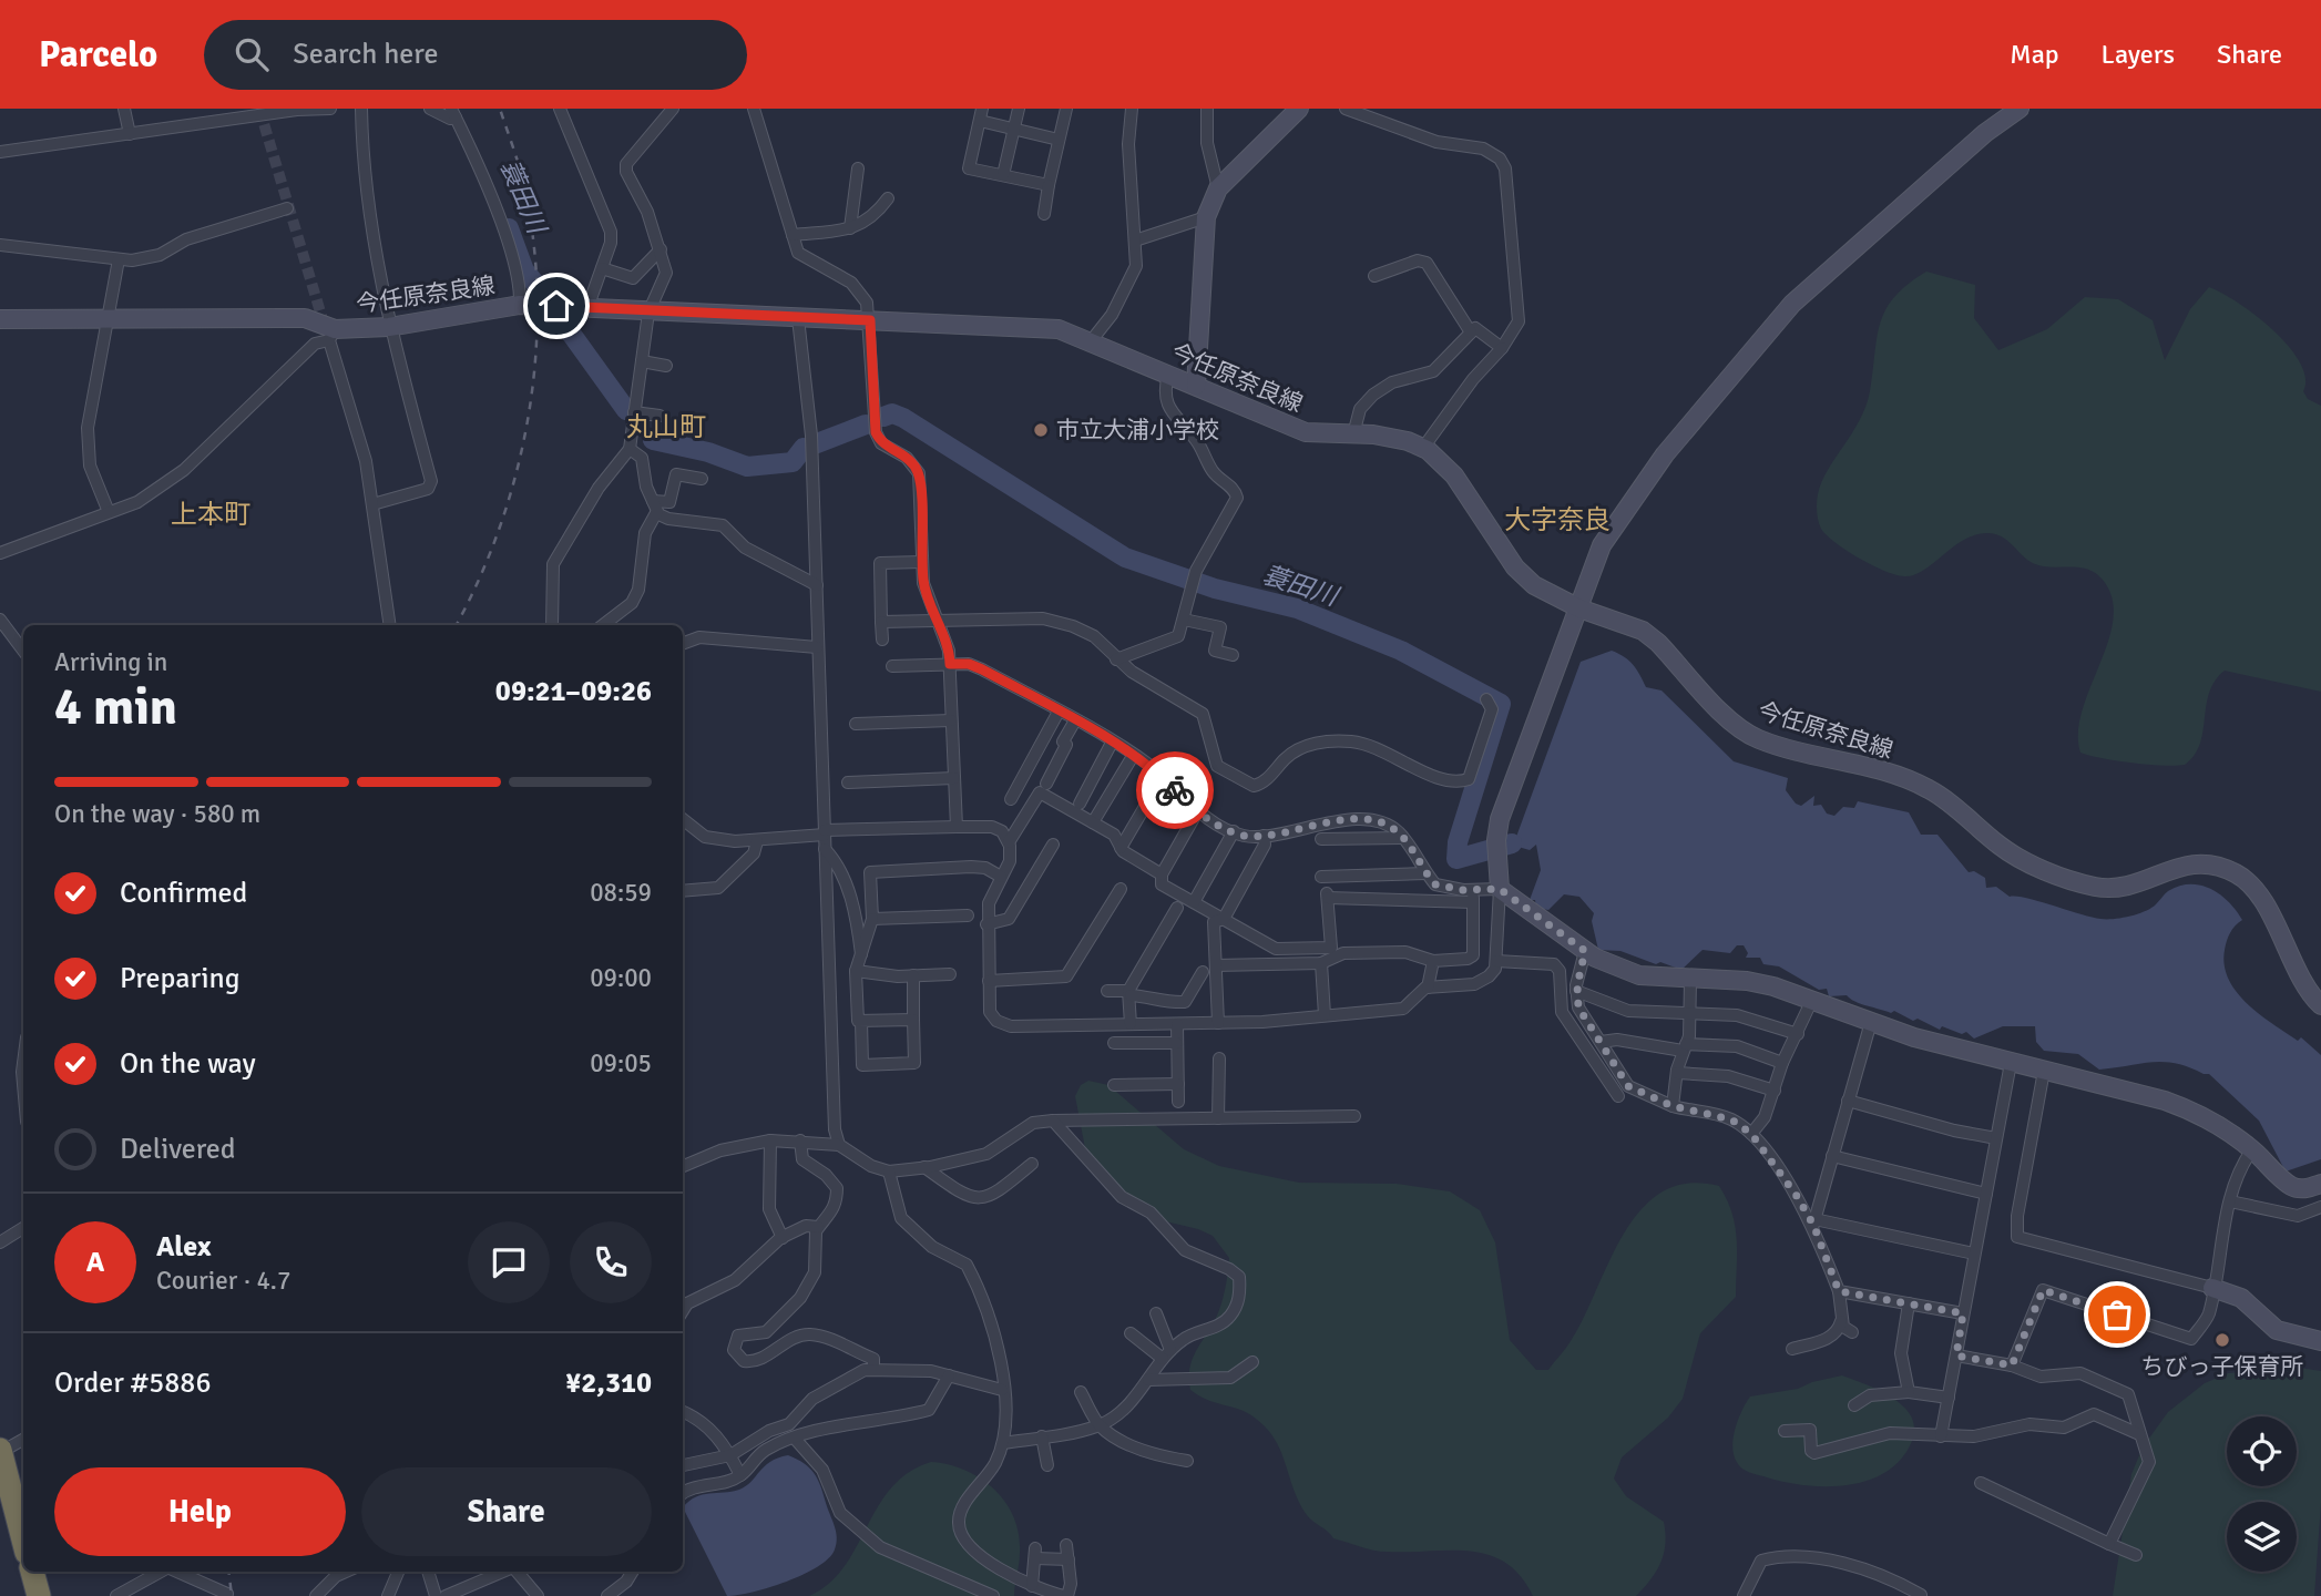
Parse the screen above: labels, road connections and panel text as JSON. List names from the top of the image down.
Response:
{
  "streets": {
    "main road": ["今任原奈良線"]
  },
  "districts": ["丸山町", "上本町", "大字奈良"],
  "water": ["蓑田川"],
  "places": ["市立大浦小学校", "ちびっ子保育所"],
  "page": {
    "header": "Parcelo",
    "search": "Search here",
    "nav": ["Map", "Layers", "Share"],
    "heading": ["4 min", "Arriving in", "09:21–09:26"],
    "panel": [
      "Alex",
      "Courier · 4.7",
      "Order #5886",
      "¥2,310"
    ],
    "bar": "On the way · 580 m",
    "list": [
      ["Confirmed", "08:59"],
      ["Preparing", "09:00"],
      ["On the way", "09:05"],
      "Delivered"
    ],
    "round": "A",
    "buttons": ["Help", "Share"]
  }
}
